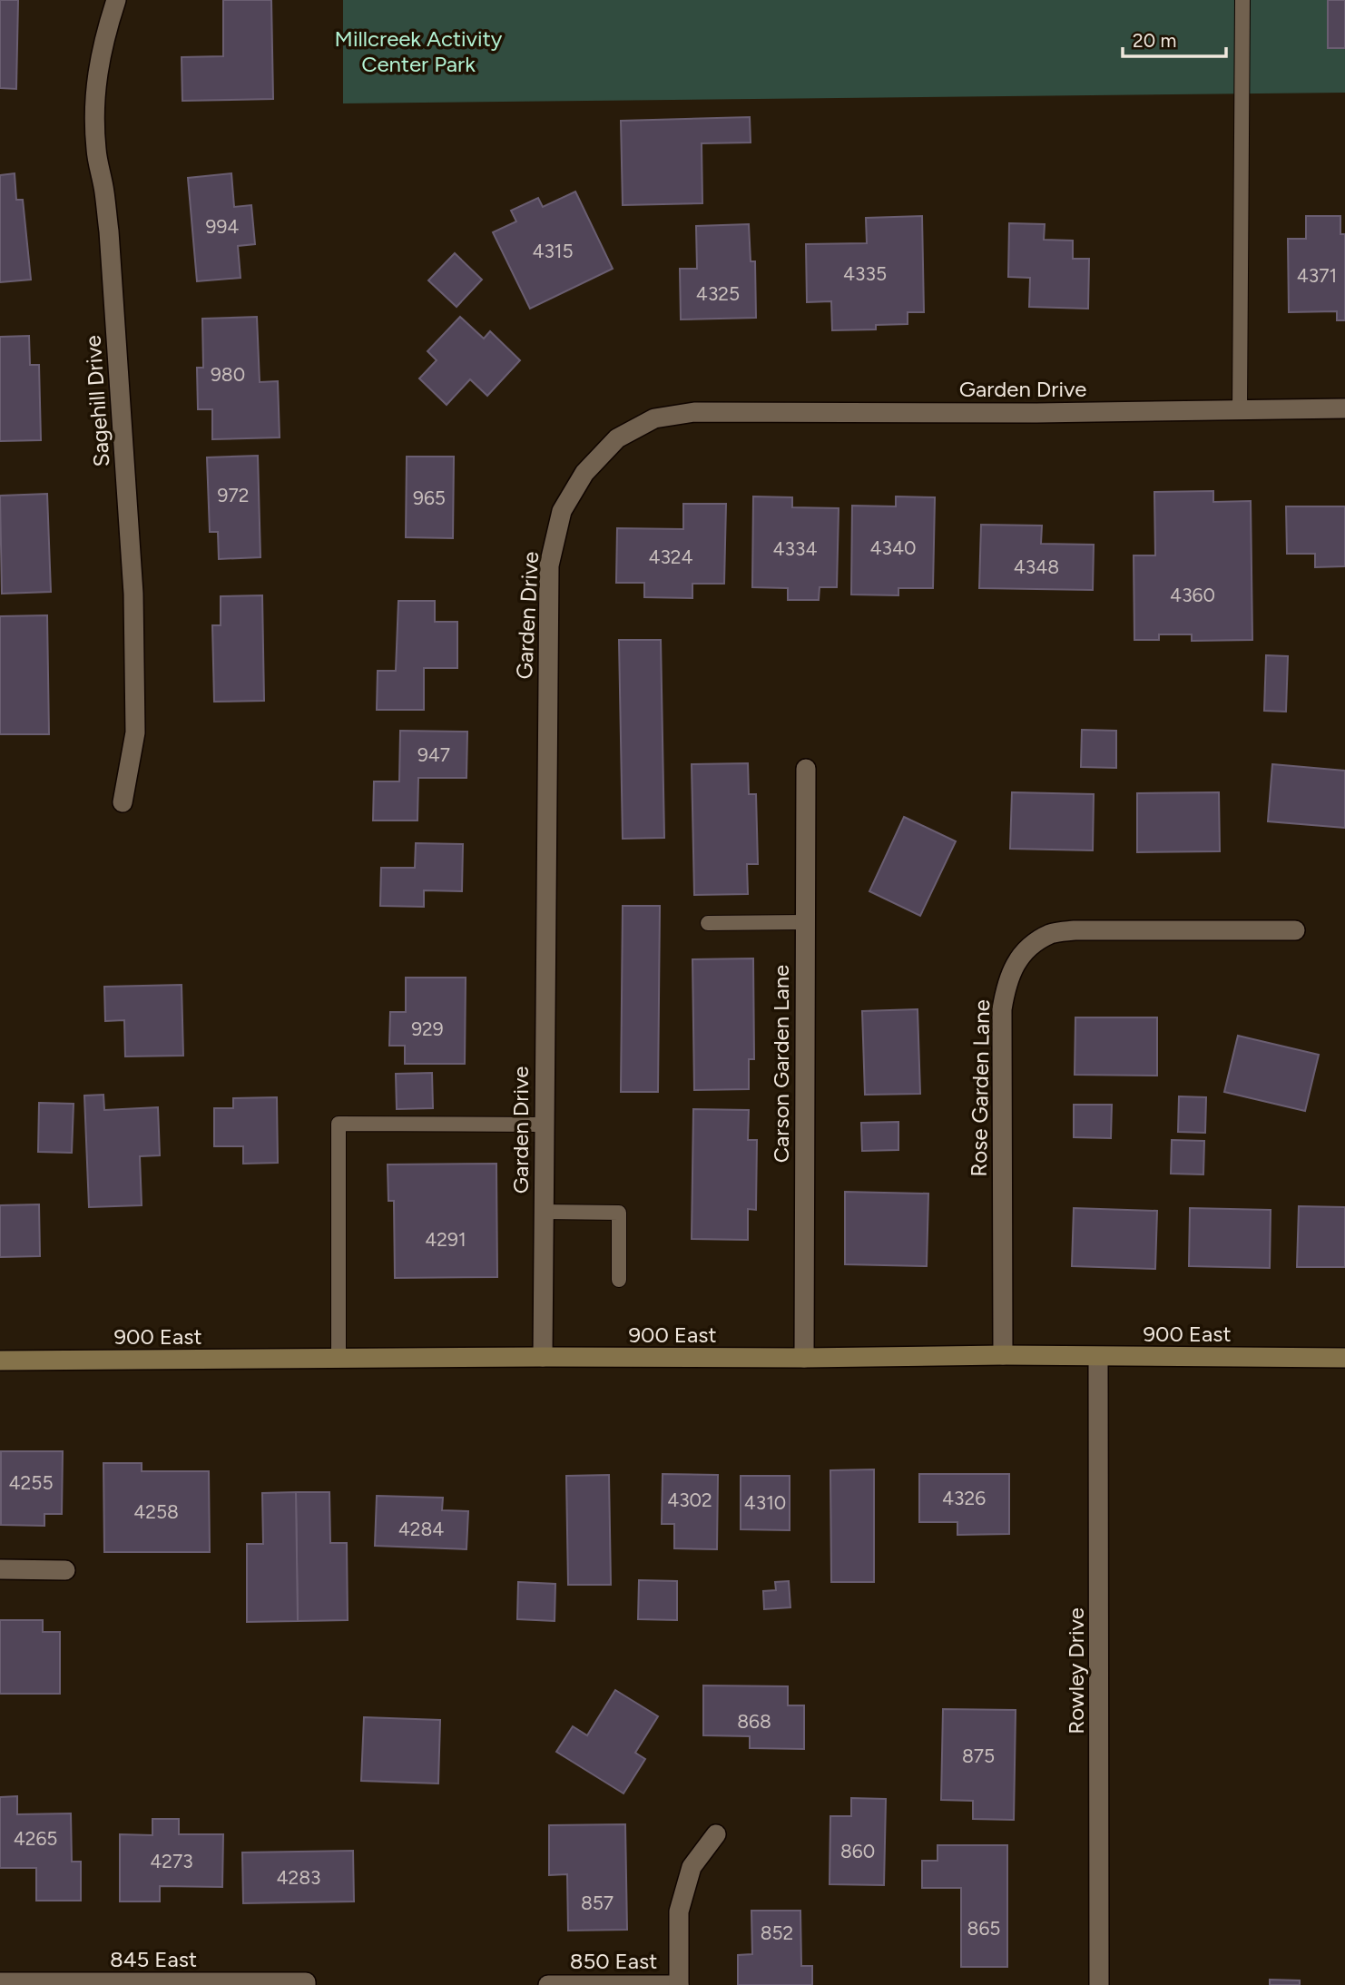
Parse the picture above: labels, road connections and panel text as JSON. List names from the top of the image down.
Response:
{
  "streets": {
    "main road": ["900 East"],
    "street": [
      "Garden Drive",
      "Sagehill Drive",
      "Carson Garden Lane",
      "Rose Garden Lane",
      "Rowley Drive",
      "845 East",
      "850 East"
    ]
  },
  "crossings": [
    ["Garden Drive", "900 East"],
    ["Carson Garden Lane", "900 East"],
    ["Rose Garden Lane", "900 East"],
    ["900 East", "Rowley Drive"]
  ],
  "parks": ["Millcreek Activity Center Park"],
  "house_numbers": [
    "994",
    "4315",
    "4335",
    "4371",
    "4325",
    "980",
    "972",
    "965",
    "4340",
    "4334",
    "4324",
    "4348",
    "4360",
    "947",
    "929",
    "4291",
    "4255",
    "4326",
    "4302",
    "4310",
    "4258",
    "4284",
    "868",
    "875",
    "4265",
    "860",
    "4273",
    "4283",
    "857",
    "865",
    "852"
  ],
  "scale_bar": "20 m"
}
